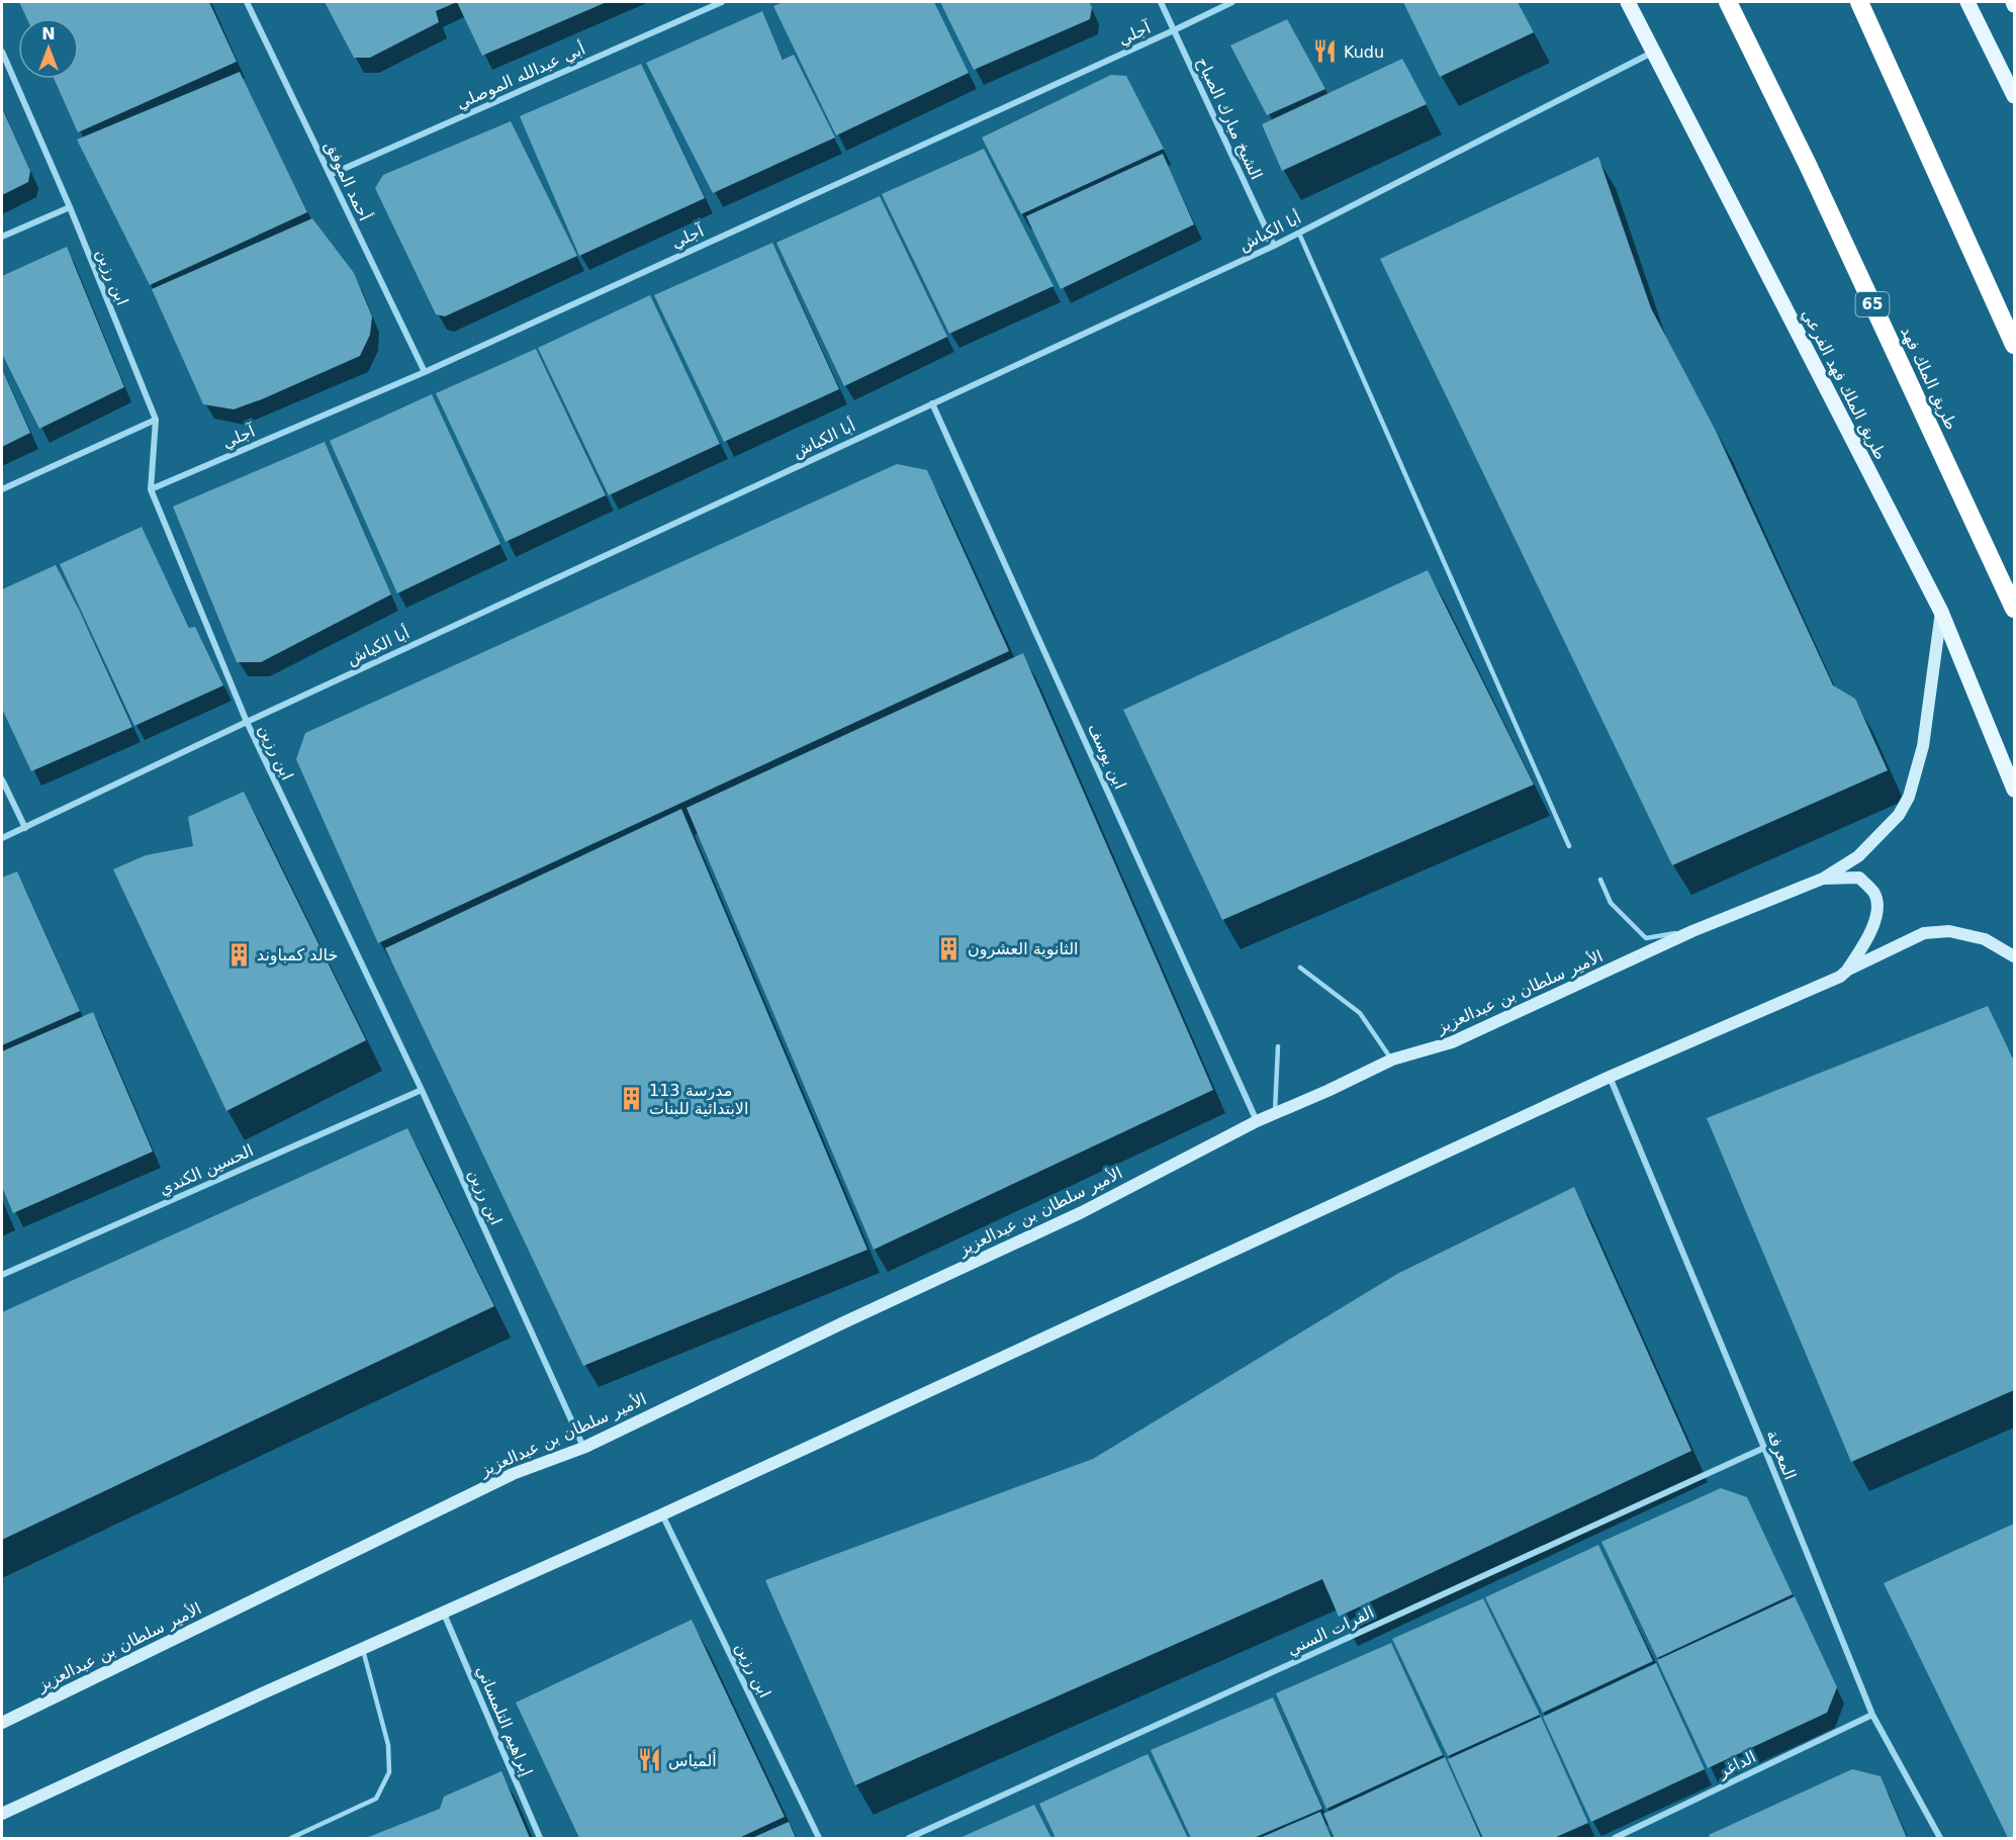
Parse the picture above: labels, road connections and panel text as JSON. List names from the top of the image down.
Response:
{
  "streets": {
    "highway": ["65", "طريق الملك فهد"],
    "main road": ["طريق الملك فهد الفرعي"],
    "street": [
      "آجلي",
      "أبي عبدالله الموصلي",
      "الشيخ مبارك الصباح",
      "أحمد الموفق",
      "أبا الكباش",
      "ابن رزين",
      "ابن يوسف",
      "الأمير سلطان بن عبدالعزيز",
      "الحسين الكندي",
      "المعرفة",
      "الفرات السني",
      "إبراهيم التلمساني",
      "الداغر"
    ]
  },
  "crossings": [
    ["آجلي", "الشيخ مبارك الصباح"],
    ["آجلي", "أحمد الموفق"],
    ["آجلي", "ابن رزين"],
    ["أبي عبدالله الموصلي", "أحمد الموفق"],
    ["الشيخ مبارك الصباح", "أبا الكباش"],
    ["أبا الكباش", "ابن رزين"],
    ["أبا الكباش", "طريق الملك فهد الفرعي"],
    ["أبا الكباش", "ابن يوسف"],
    ["ابن رزين", "الأمير سلطان بن عبدالعزيز"],
    ["ابن رزين", "الحسين الكندي"],
    ["طريق الملك فهد الفرعي", "الأمير سلطان بن عبدالعزيز"],
    ["ابن يوسف", "الأمير سلطان بن عبدالعزيز"],
    ["المعرفة", "الفرات السني"],
    ["المعرفة", "الداغر"]
  ],
  "places": {
    "restaurant": ["Kudu", "ألمياس"],
    "building": ["الثانوية العشرون", "خالد كمباوند", "مدرسة 113 الابتدائية للبنات"]
  },
  "north": "top"
}
